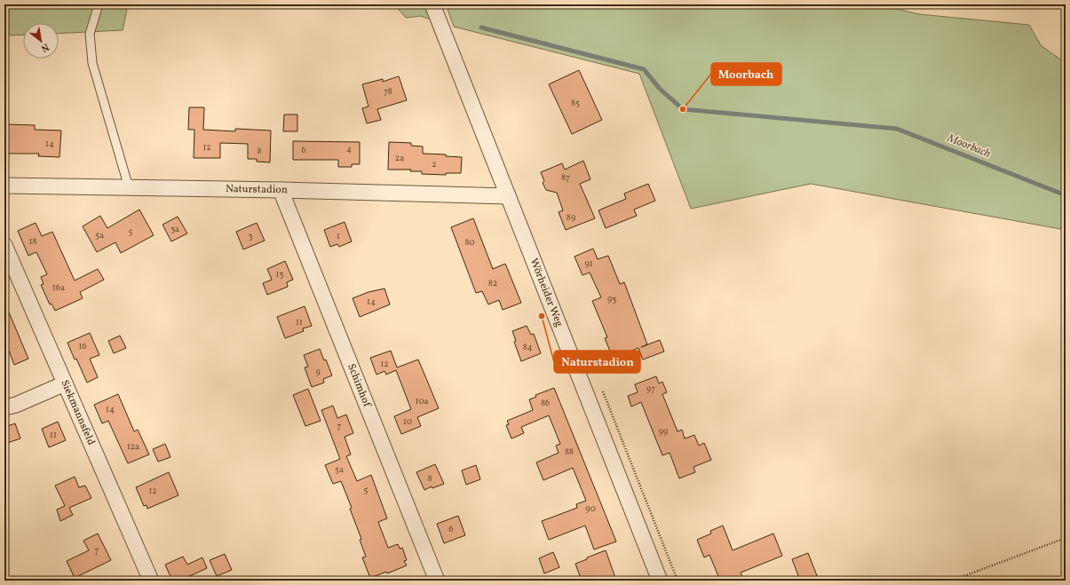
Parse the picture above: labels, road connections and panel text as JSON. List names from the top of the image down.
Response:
{
  "streets": {
    "street": [
      "Naturstadion",
      "Wörheider Weg",
      "Schimhof",
      "Siekmannsfeld"
    ]
  },
  "crossings": [
    ["Naturstadion", "Wörheider Weg"],
    ["Naturstadion", "Schimhof"]
  ],
  "water": ["Moorbach"],
  "places": ["Moorbach", "Naturstadion"],
  "house_numbers": [
    "78",
    "85",
    "14",
    "12",
    "4",
    "6",
    "8",
    "2a",
    "2",
    "87",
    "89",
    "3a",
    "5",
    "5a",
    "3",
    "1",
    "18",
    "80",
    "91",
    "13",
    "82",
    "16a",
    "93",
    "14",
    "11",
    "16",
    "84",
    "12",
    "9",
    "97",
    "10a",
    "86",
    "14",
    "10",
    "7",
    "99",
    "11",
    "12a",
    "88",
    "5a",
    "8",
    "5",
    "12",
    "90",
    "6",
    "7"
  ],
  "north": "bottom right"
}
